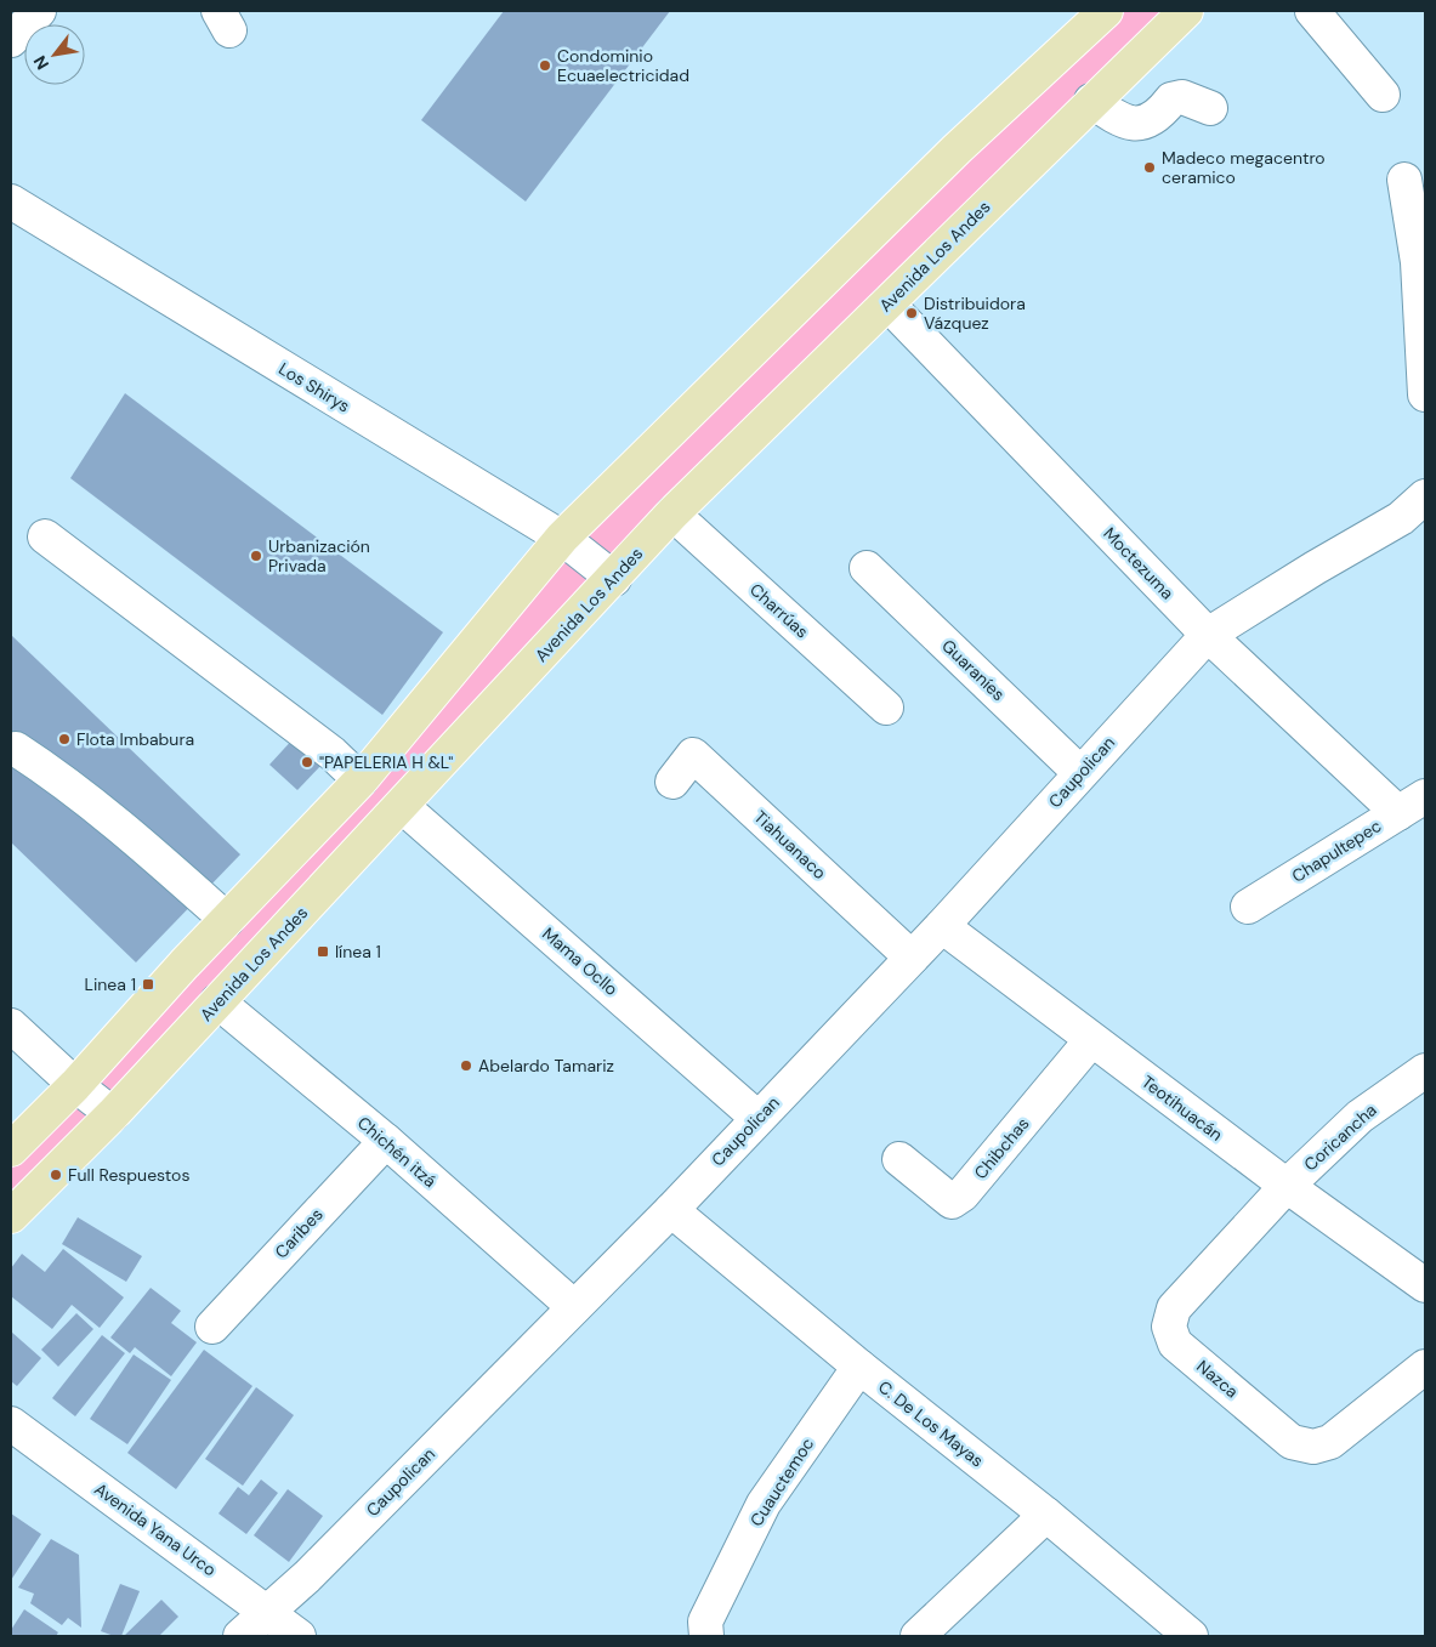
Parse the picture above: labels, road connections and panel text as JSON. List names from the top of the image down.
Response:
{
  "streets": {
    "main road": ["Avenida Los Andes"],
    "street": [
      "Los Shirys",
      "Moctezuma",
      "Charrúas",
      "Guaraníes",
      "Caupolican",
      "Tiahuanaco",
      "Chapultepec",
      "Mama Ocllo",
      "Teotihuacán",
      "Coricancha",
      "Chibchas",
      "Chichén itzá",
      "Caribes",
      "Nazca",
      "C. De Los Mayas",
      "Cuauctemoc",
      "Avenida Yana Urco"
    ]
  },
  "crossings": [
    ["Avenida Los Andes", "Los Shirys"],
    ["Avenida Los Andes", "Moctezuma"],
    ["Avenida Los Andes", "Charrúas"],
    ["Avenida Los Andes", "Mama Ocllo"],
    ["Avenida Los Andes", "Chichén itzá"],
    ["Moctezuma", "Caupolican"],
    ["Moctezuma", "Chapultepec"],
    ["Guaraníes", "Caupolican"],
    ["Caupolican", "Tiahuanaco"],
    ["Caupolican", "Mama Ocllo"],
    ["Caupolican", "Teotihuacán"],
    ["Caupolican", "Chichén itzá"],
    ["Caupolican", "C. De Los Mayas"],
    ["Caupolican", "Avenida Yana Urco"],
    ["Teotihuacán", "Coricancha"],
    ["Teotihuacán", "Chibchas"],
    ["Teotihuacán", "Nazca"],
    ["Coricancha", "Nazca"],
    ["Chichén itzá", "Caribes"],
    ["C. De Los Mayas", "Cuauctemoc"]
  ],
  "places": {
    "other": [
      "Condominio Ecuaelectricidad",
      "Madeco megacentro ceramico",
      "Distribuidora Vázquez",
      "Urbanización Privada",
      "Flota Imbabura",
      "\"PAPELERIA H &L\"",
      "Abelardo Tamariz",
      "Full Respuestos"
    ],
    "transit": ["línea 1", "Linea 1"]
  },
  "north": "bottom left"
}
